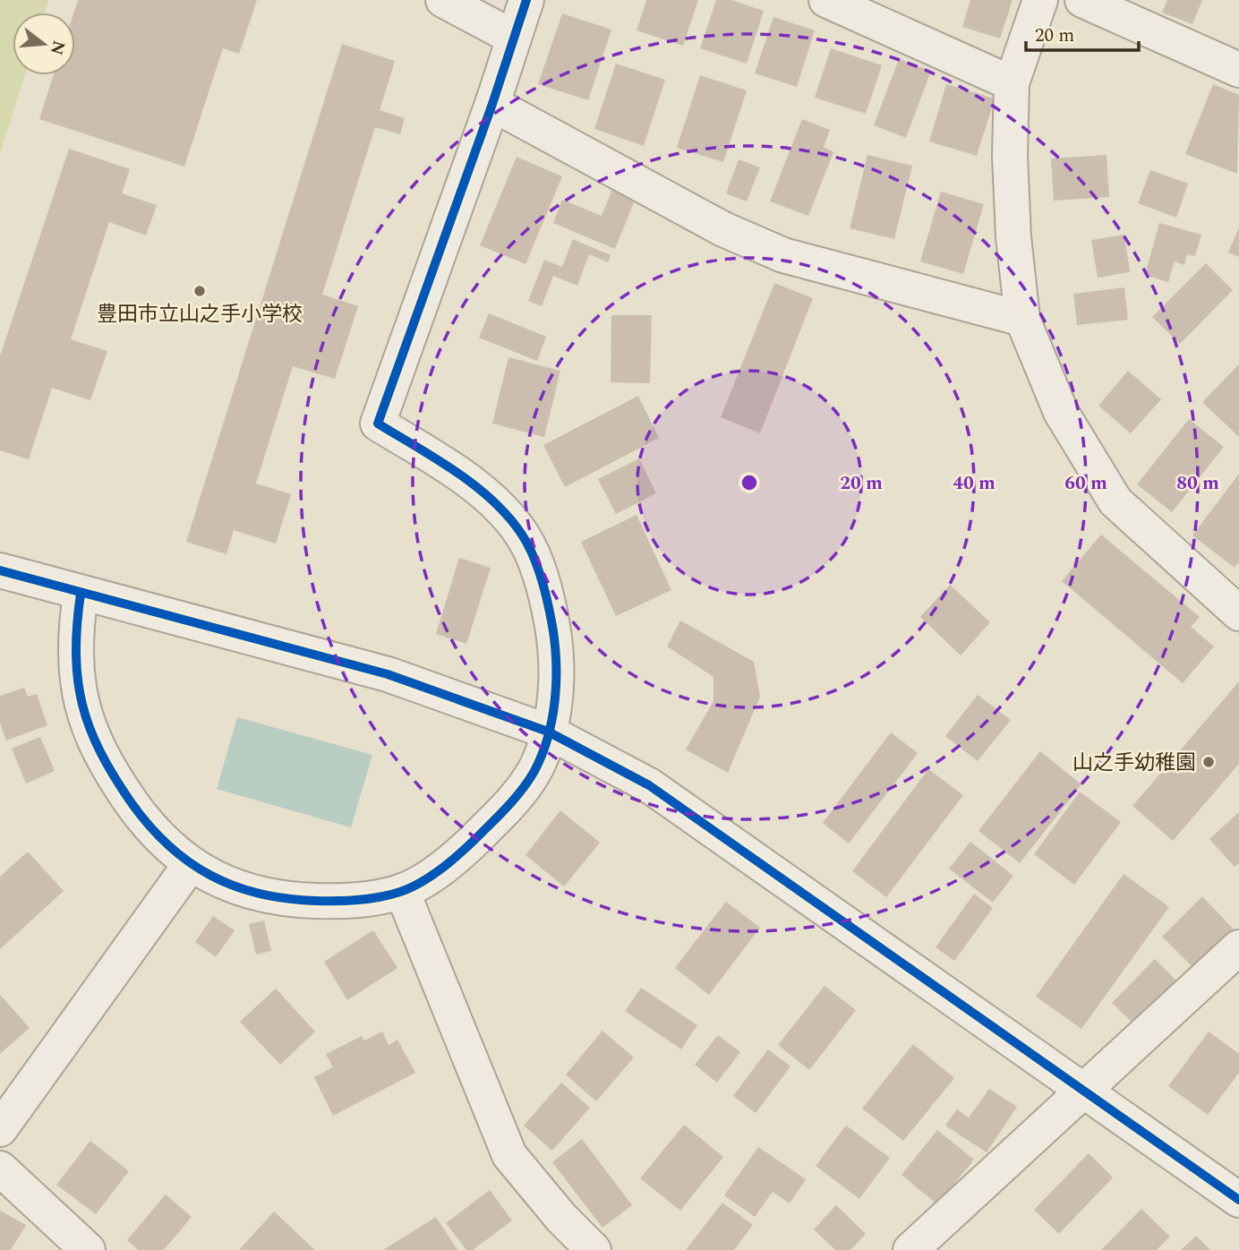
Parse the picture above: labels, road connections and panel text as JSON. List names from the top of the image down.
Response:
{
  "places": ["豊田市立山之手小学校", "山之手幼稚園"],
  "scale_bar": "20 m",
  "north": "right",
  "rings": [
    "20 m",
    "40 m",
    "60 m",
    "80 m"
  ]
}
